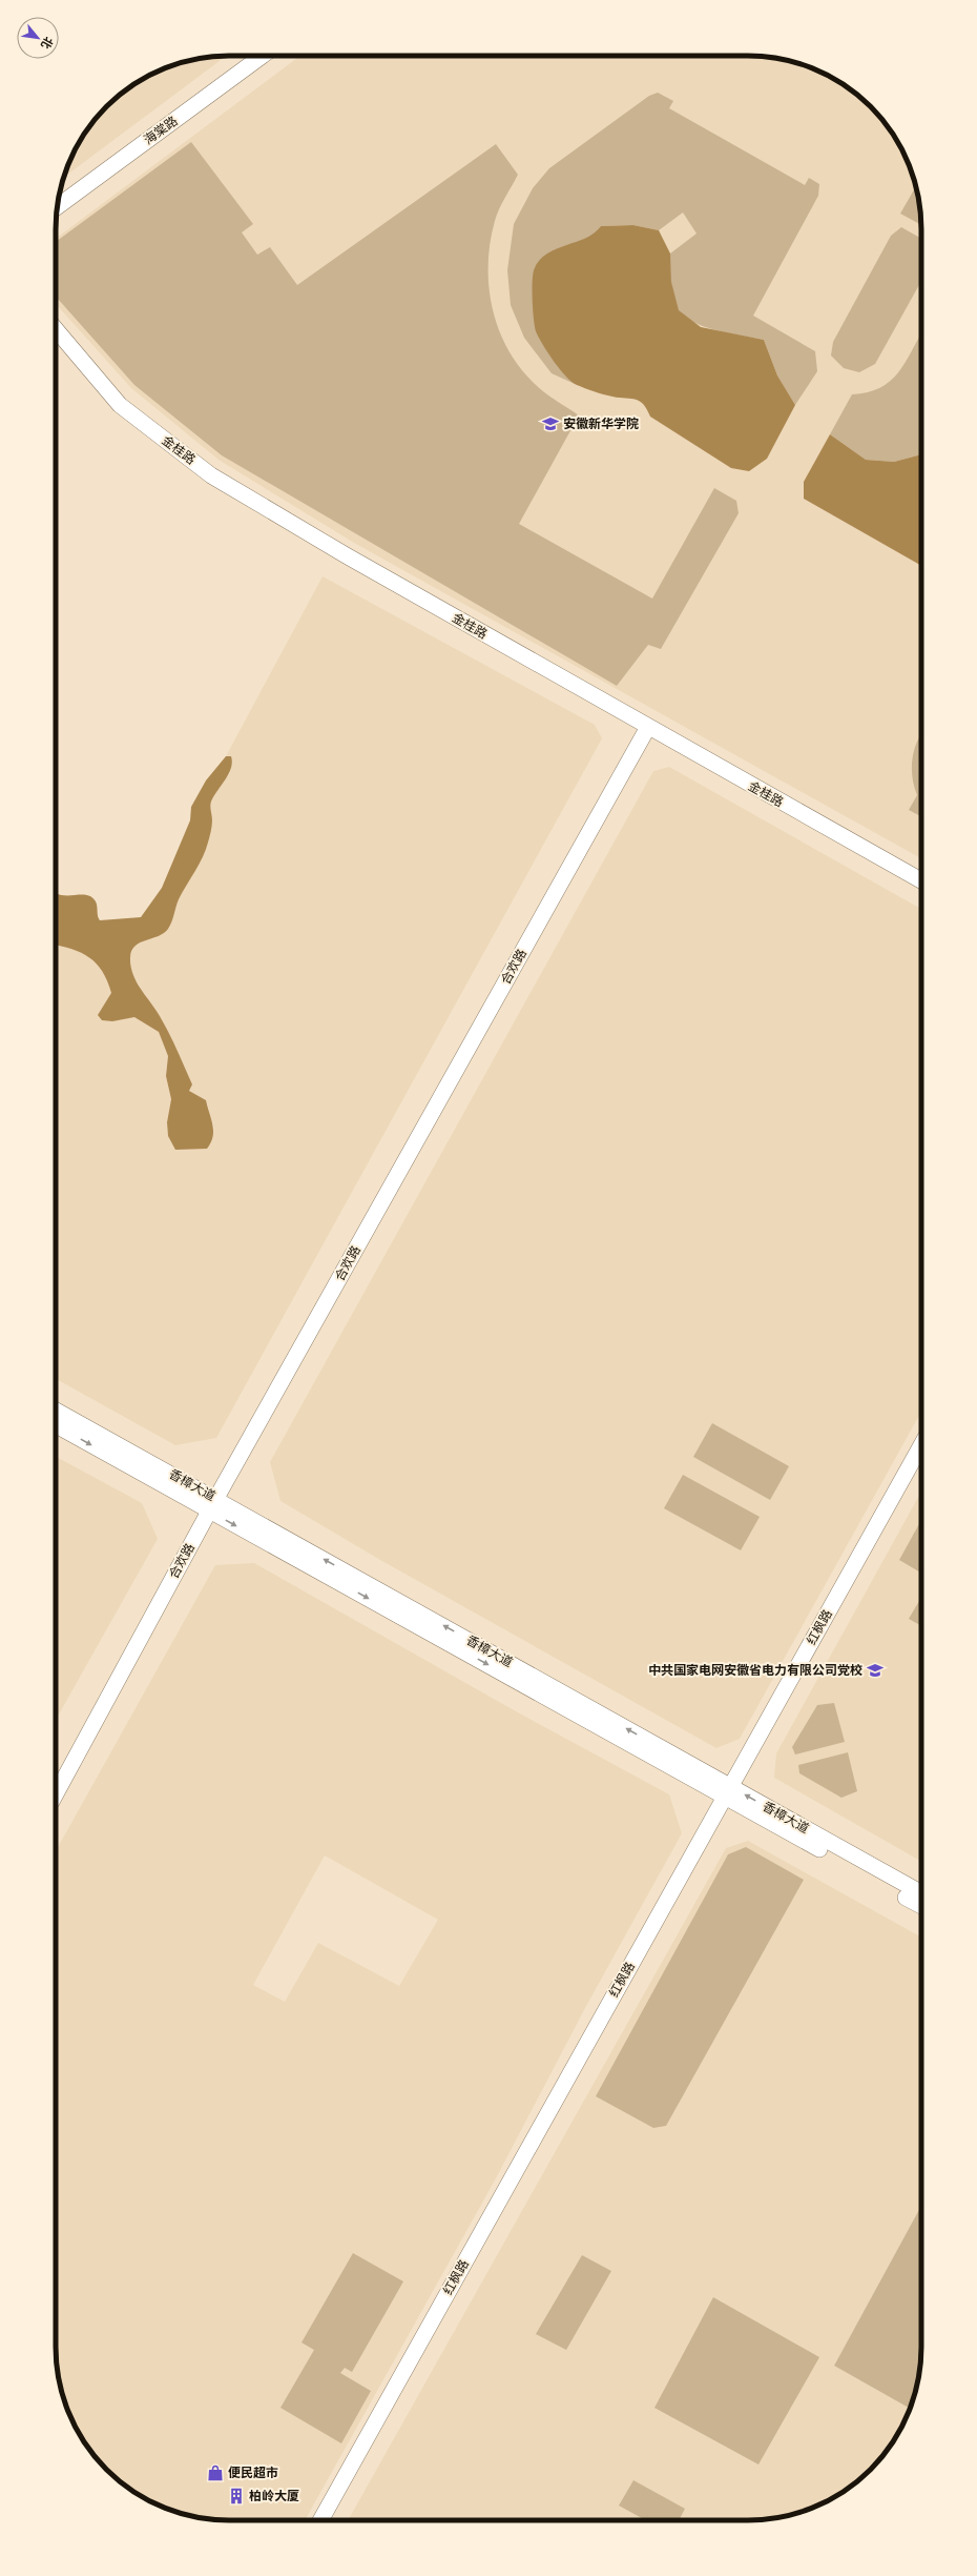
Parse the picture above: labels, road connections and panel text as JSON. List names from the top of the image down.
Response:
{
  "streets": {
    "street": [
      "海棠路",
      "金桂路",
      "合欢路",
      "香樟大道",
      "红枫路"
    ]
  },
  "crossings": [
    ["金桂路", "合欢路"],
    ["合欢路", "香樟大道"],
    ["香樟大道", "红枫路"]
  ],
  "places": {
    "school or university": ["安徽新华学院", "中共国家电网安徽省电力有限公司党校"],
    "shop": ["便民超市"],
    "building": ["柏岭大厦"]
  },
  "north": "bottom right"
}
